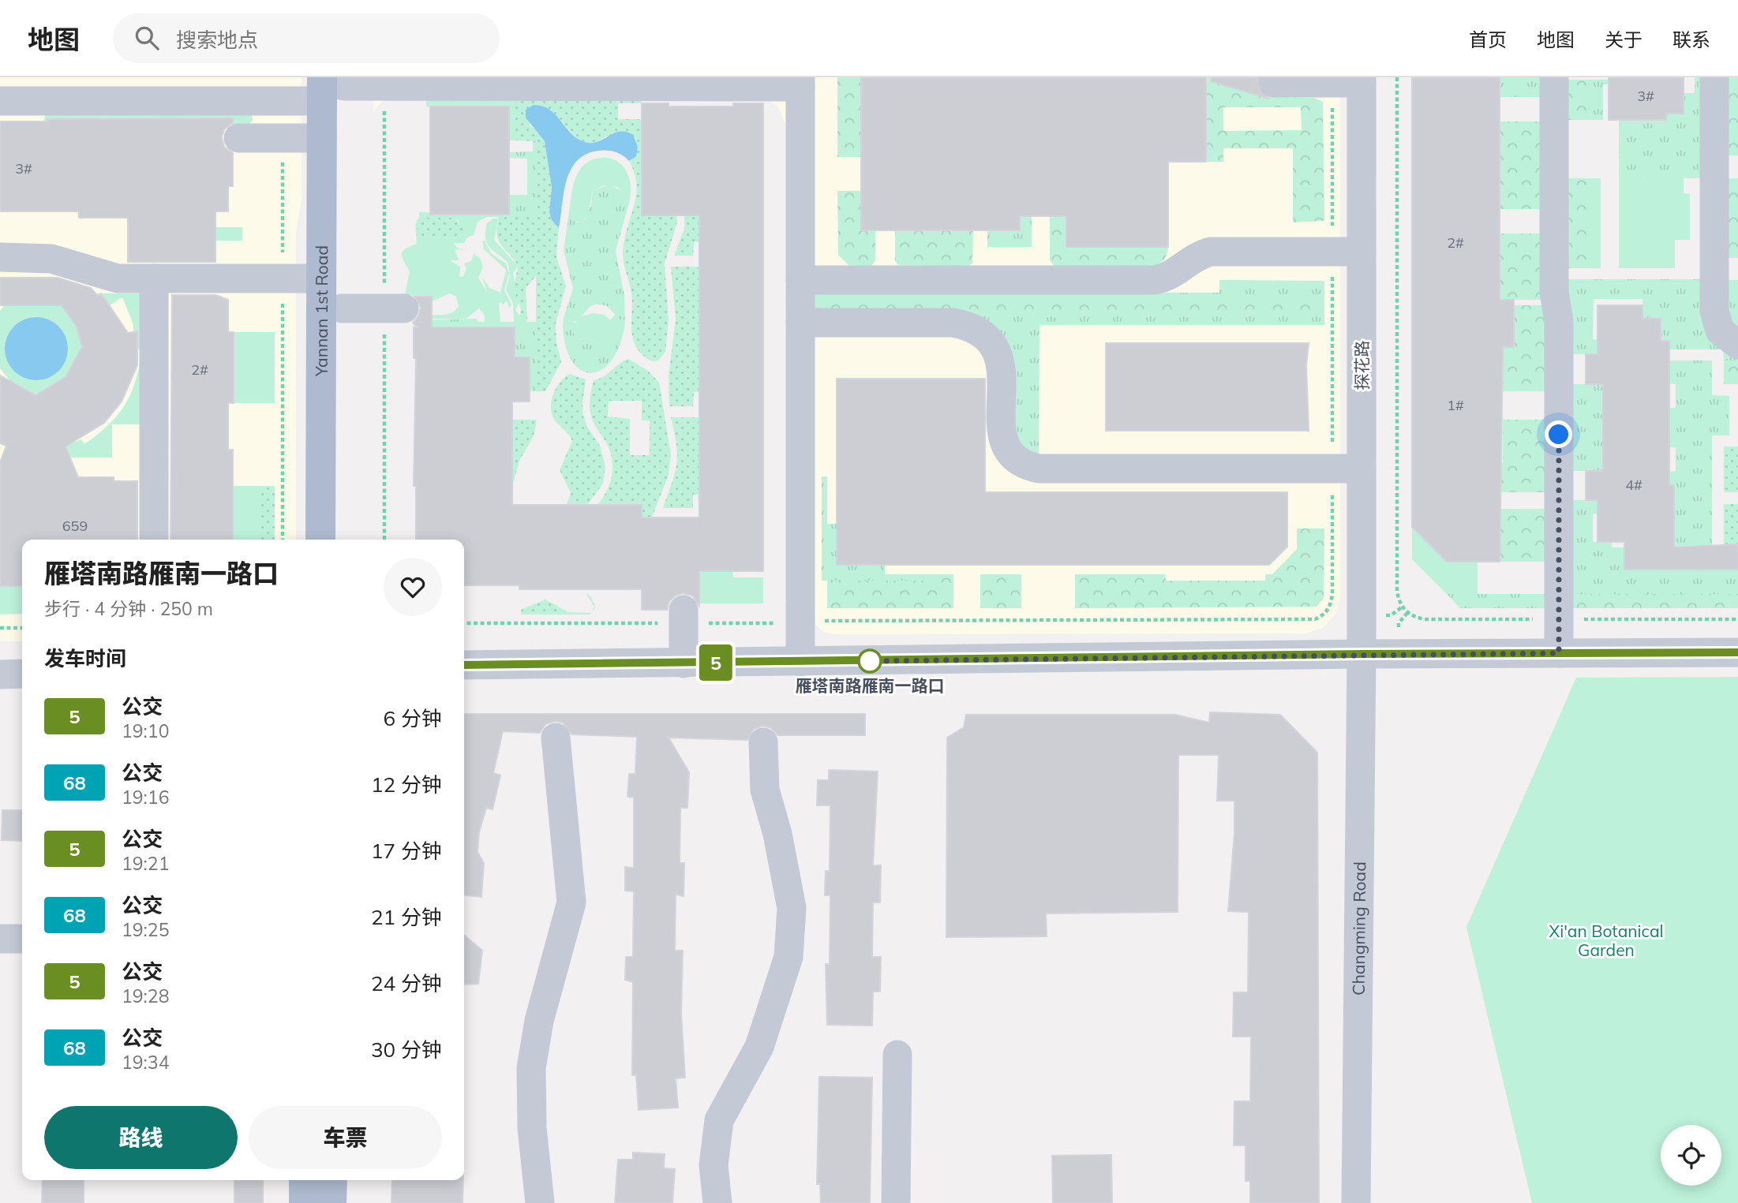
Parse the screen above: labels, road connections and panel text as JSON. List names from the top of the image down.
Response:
{
  "streets": {
    "main road": ["Yannan 1st Road"],
    "street": ["探花路", "Changming Road"]
  },
  "crossings": [
    ["探花路", "Changming Road"]
  ],
  "parks": ["Xi'an Botanical Garden"],
  "places": ["雁塔南路雁南一路口"],
  "lines": ["bus line 5"],
  "house_numbers": [
    "3#",
    "3#",
    "2#",
    "2#",
    "1#",
    "4#",
    "659"
  ],
  "page": {
    "header": "地图",
    "search": "搜索地点",
    "nav": [
      "首页",
      "地图",
      "关于",
      "联系"
    ],
    "on_map": "5",
    "heading": [
      ["雁塔南路雁南一路口", "步行 · 4 分钟 · 250 m"],
      "发车时间"
    ],
    "list": [
      {
        "mark": "5",
        "name": "公交",
        "note": "19:10",
        "value": "6 分钟"
      },
      {
        "mark": "68",
        "name": "公交",
        "note": "19:16",
        "value": "12 分钟"
      },
      {
        "mark": "5",
        "name": "公交",
        "note": "19:21",
        "value": "17 分钟"
      },
      {
        "mark": "68",
        "name": "公交",
        "note": "19:25",
        "value": "21 分钟"
      },
      {
        "mark": "5",
        "name": "公交",
        "note": "19:28",
        "value": "24 分钟"
      },
      {
        "mark": "68",
        "name": "公交",
        "note": "19:34",
        "value": "30 分钟"
      }
    ],
    "buttons": ["路线", "车票"]
  }
}
